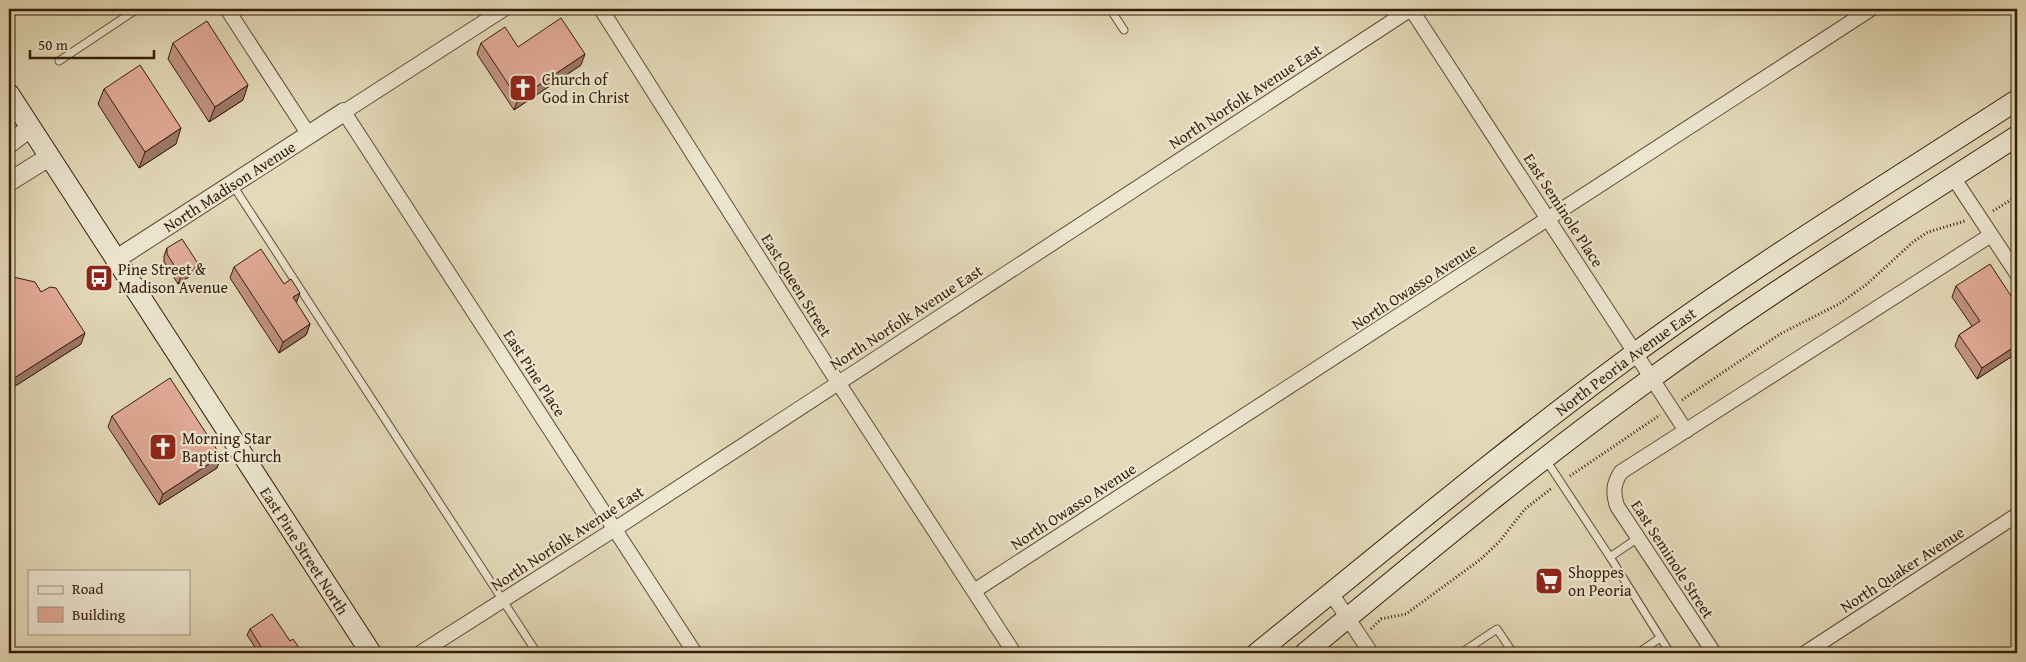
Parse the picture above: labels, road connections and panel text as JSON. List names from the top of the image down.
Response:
{
  "streets": {
    "main road": ["North Peoria Avenue East", "East Pine Street North"],
    "street": [
      "North Norfolk Avenue East",
      "North Madison Avenue",
      "East Seminole Place",
      "East Queen Street",
      "North Owasso Avenue",
      "East Pine Place",
      "East Seminole Street",
      "North Quaker Avenue"
    ]
  },
  "crossings": [
    ["North Norfolk Avenue East", "East Seminole Place"],
    ["North Norfolk Avenue East", "East Queen Street"],
    ["North Norfolk Avenue East", "East Pine Place"],
    ["North Madison Avenue", "East Pine Place"],
    ["North Madison Avenue", "East Pine Street North"],
    ["East Seminole Place", "North Owasso Avenue"],
    ["East Seminole Place", "North Peoria Avenue East"],
    ["East Seminole Place", "East Seminole Street"],
    ["East Queen Street", "North Owasso Avenue"]
  ],
  "places": {
    "church": ["Church of God in Christ", "Morning Star Baptist Church"],
    "bus stop": ["Pine Street & Madison Avenue"],
    "supermarket": ["Shoppes on Peoria"]
  },
  "legend": ["Road", "Building"],
  "scale_bar": "50 m"
}
